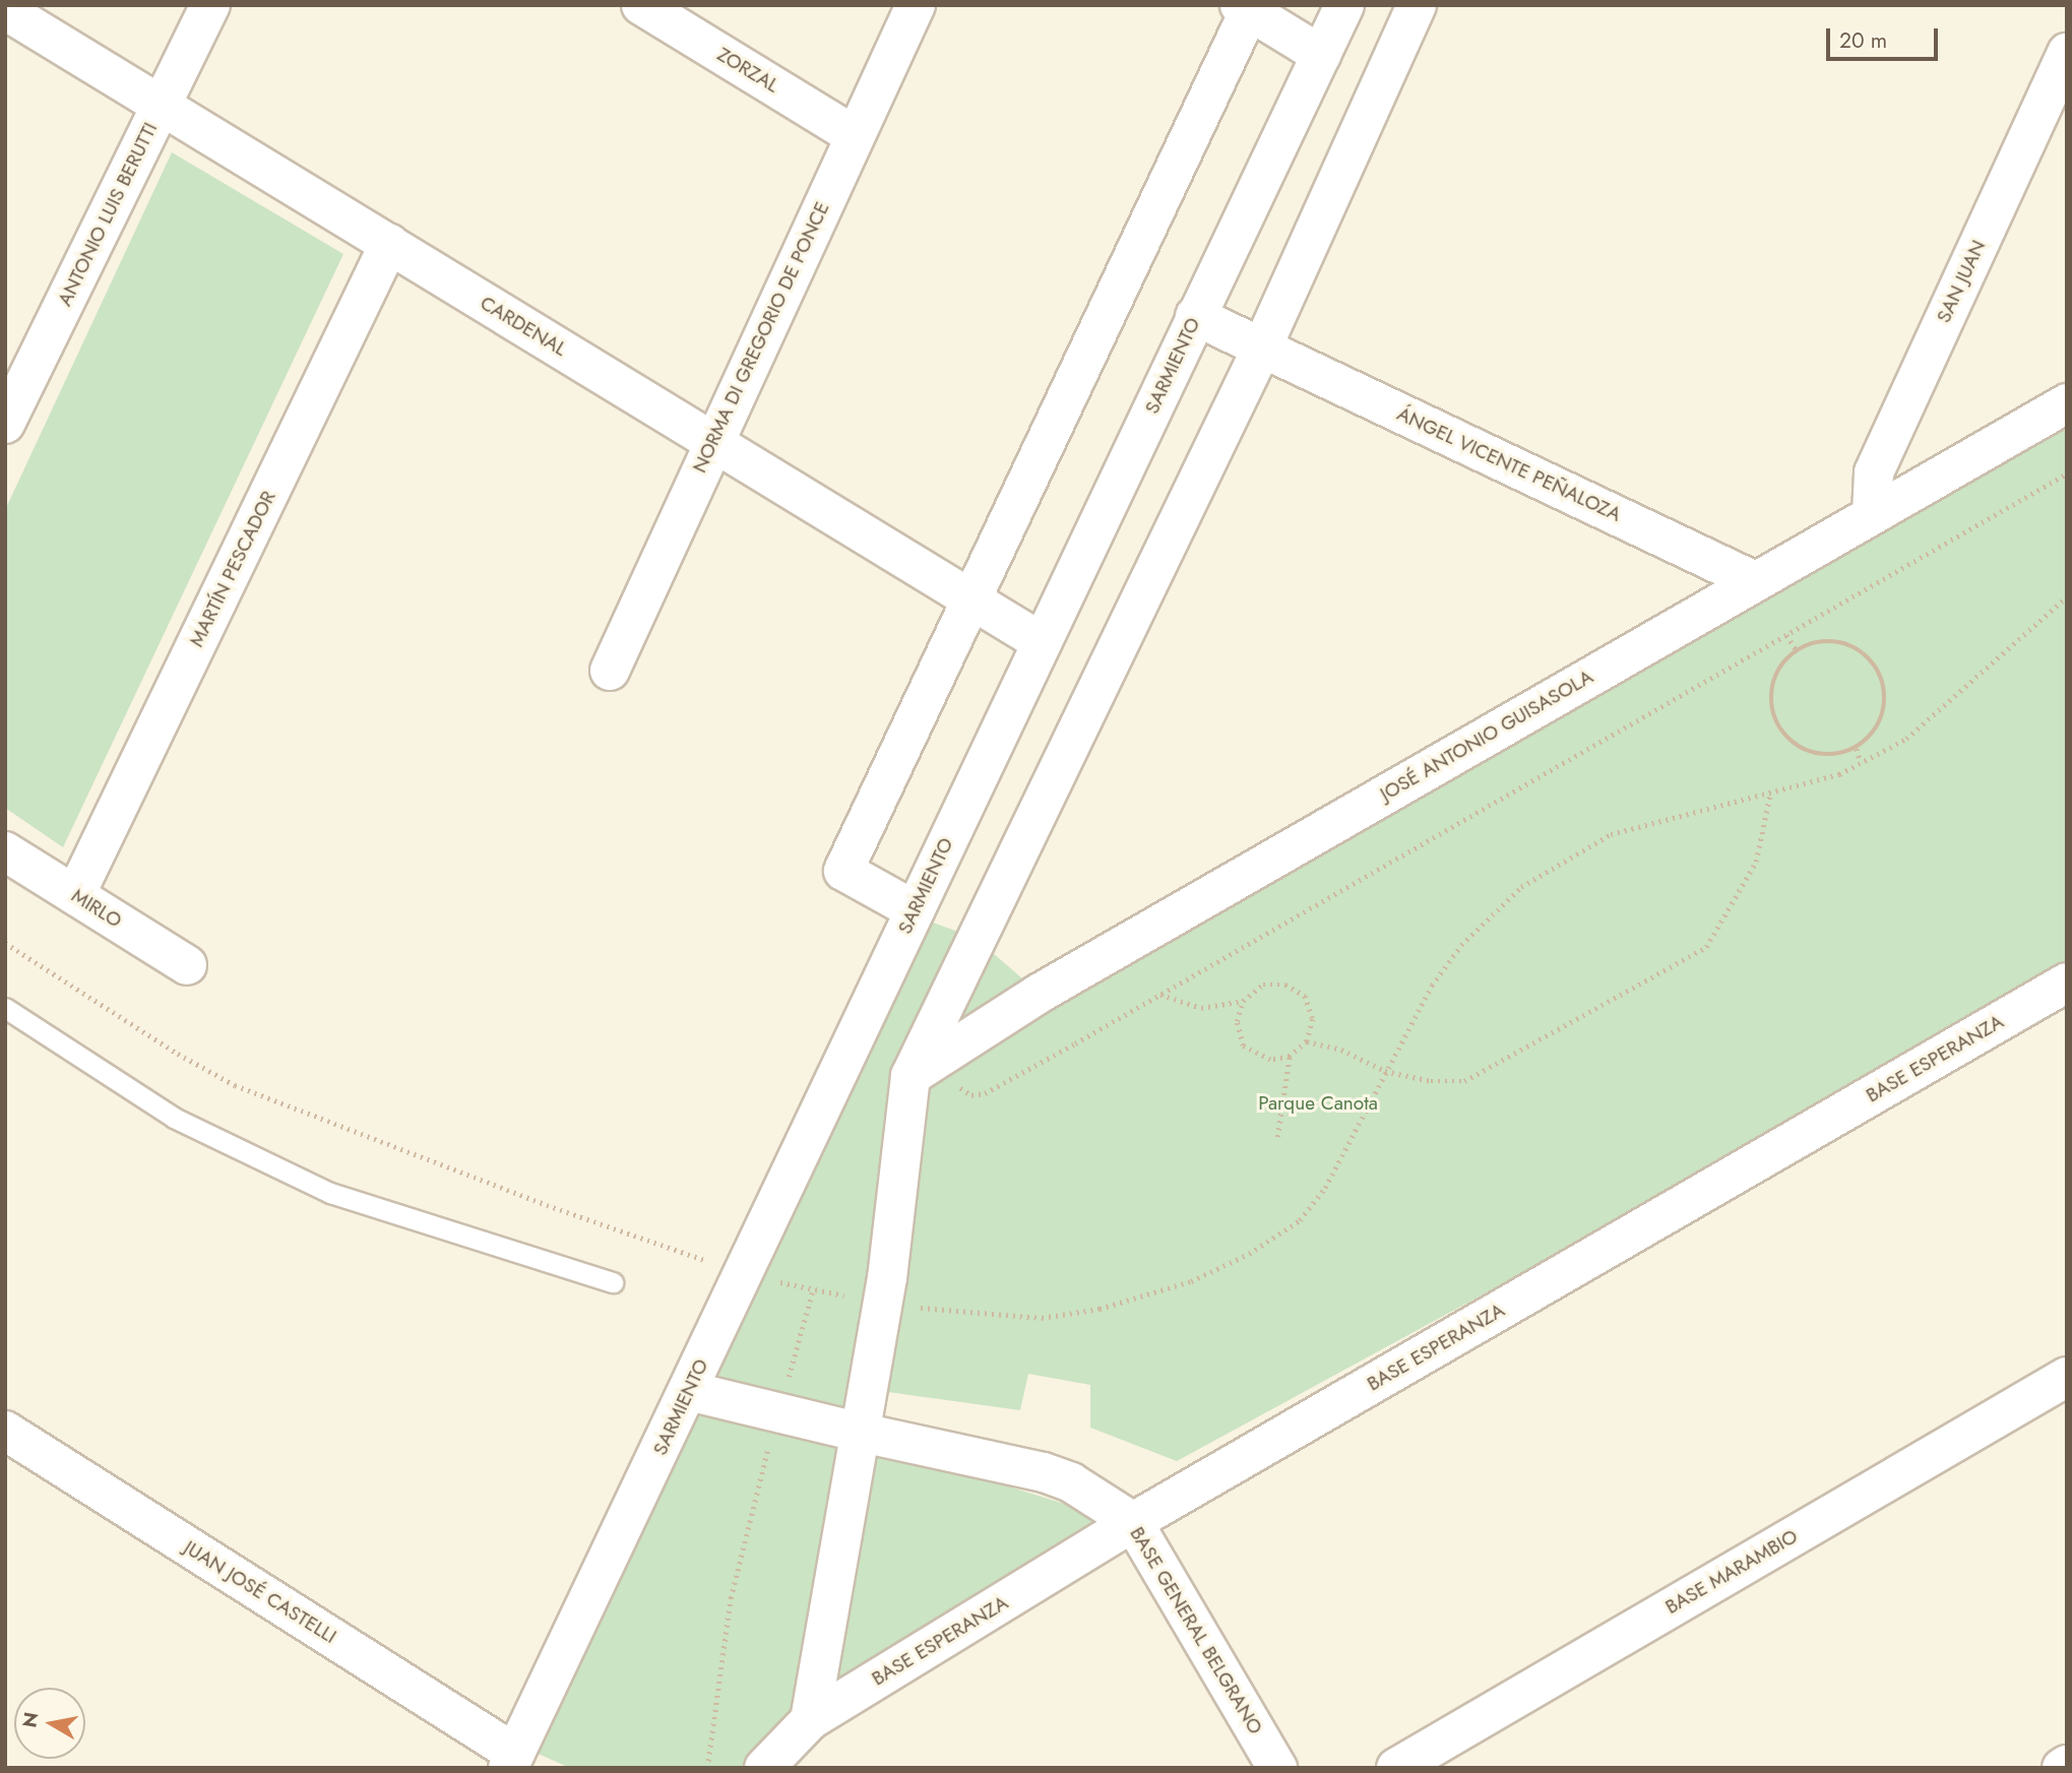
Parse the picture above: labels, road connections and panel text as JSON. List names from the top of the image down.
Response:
{
  "streets": {
    "street": [
      "ZORZAL",
      "ANTONIO LUIS BERUTTI",
      "SAN JUAN",
      "CARDENAL",
      "NORMA DI GREGORIO DE PONCE",
      "SARMIENTO",
      "ÁNGEL VICENTE PEÑALOZA",
      "MARTÍN PESCADOR",
      "JOSÉ ANTONIO GUISASOLA",
      "MIRLO",
      "BASE ESPERANZA",
      "BASE MARAMBIO",
      "JUAN JOSÉ CASTELLI",
      "BASE GENERAL BELGRANO"
    ]
  },
  "crossings": [
    ["ZORZAL", "NORMA DI GREGORIO DE PONCE"],
    ["ANTONIO LUIS BERUTTI", "CARDENAL"],
    ["SAN JUAN", "JOSÉ ANTONIO GUISASOLA"],
    ["CARDENAL", "NORMA DI GREGORIO DE PONCE"],
    ["CARDENAL", "SARMIENTO"],
    ["CARDENAL", "MARTÍN PESCADOR"],
    ["SARMIENTO", "ÁNGEL VICENTE PEÑALOZA"],
    ["SARMIENTO", "JUAN JOSÉ CASTELLI"],
    ["SARMIENTO", "BASE GENERAL BELGRANO"],
    ["ÁNGEL VICENTE PEÑALOZA", "JOSÉ ANTONIO GUISASOLA"],
    ["MARTÍN PESCADOR", "MIRLO"],
    ["BASE ESPERANZA", "BASE GENERAL BELGRANO"]
  ],
  "parks": ["Parque Canota"],
  "scale_bar": "20 m",
  "north": "left"
}
